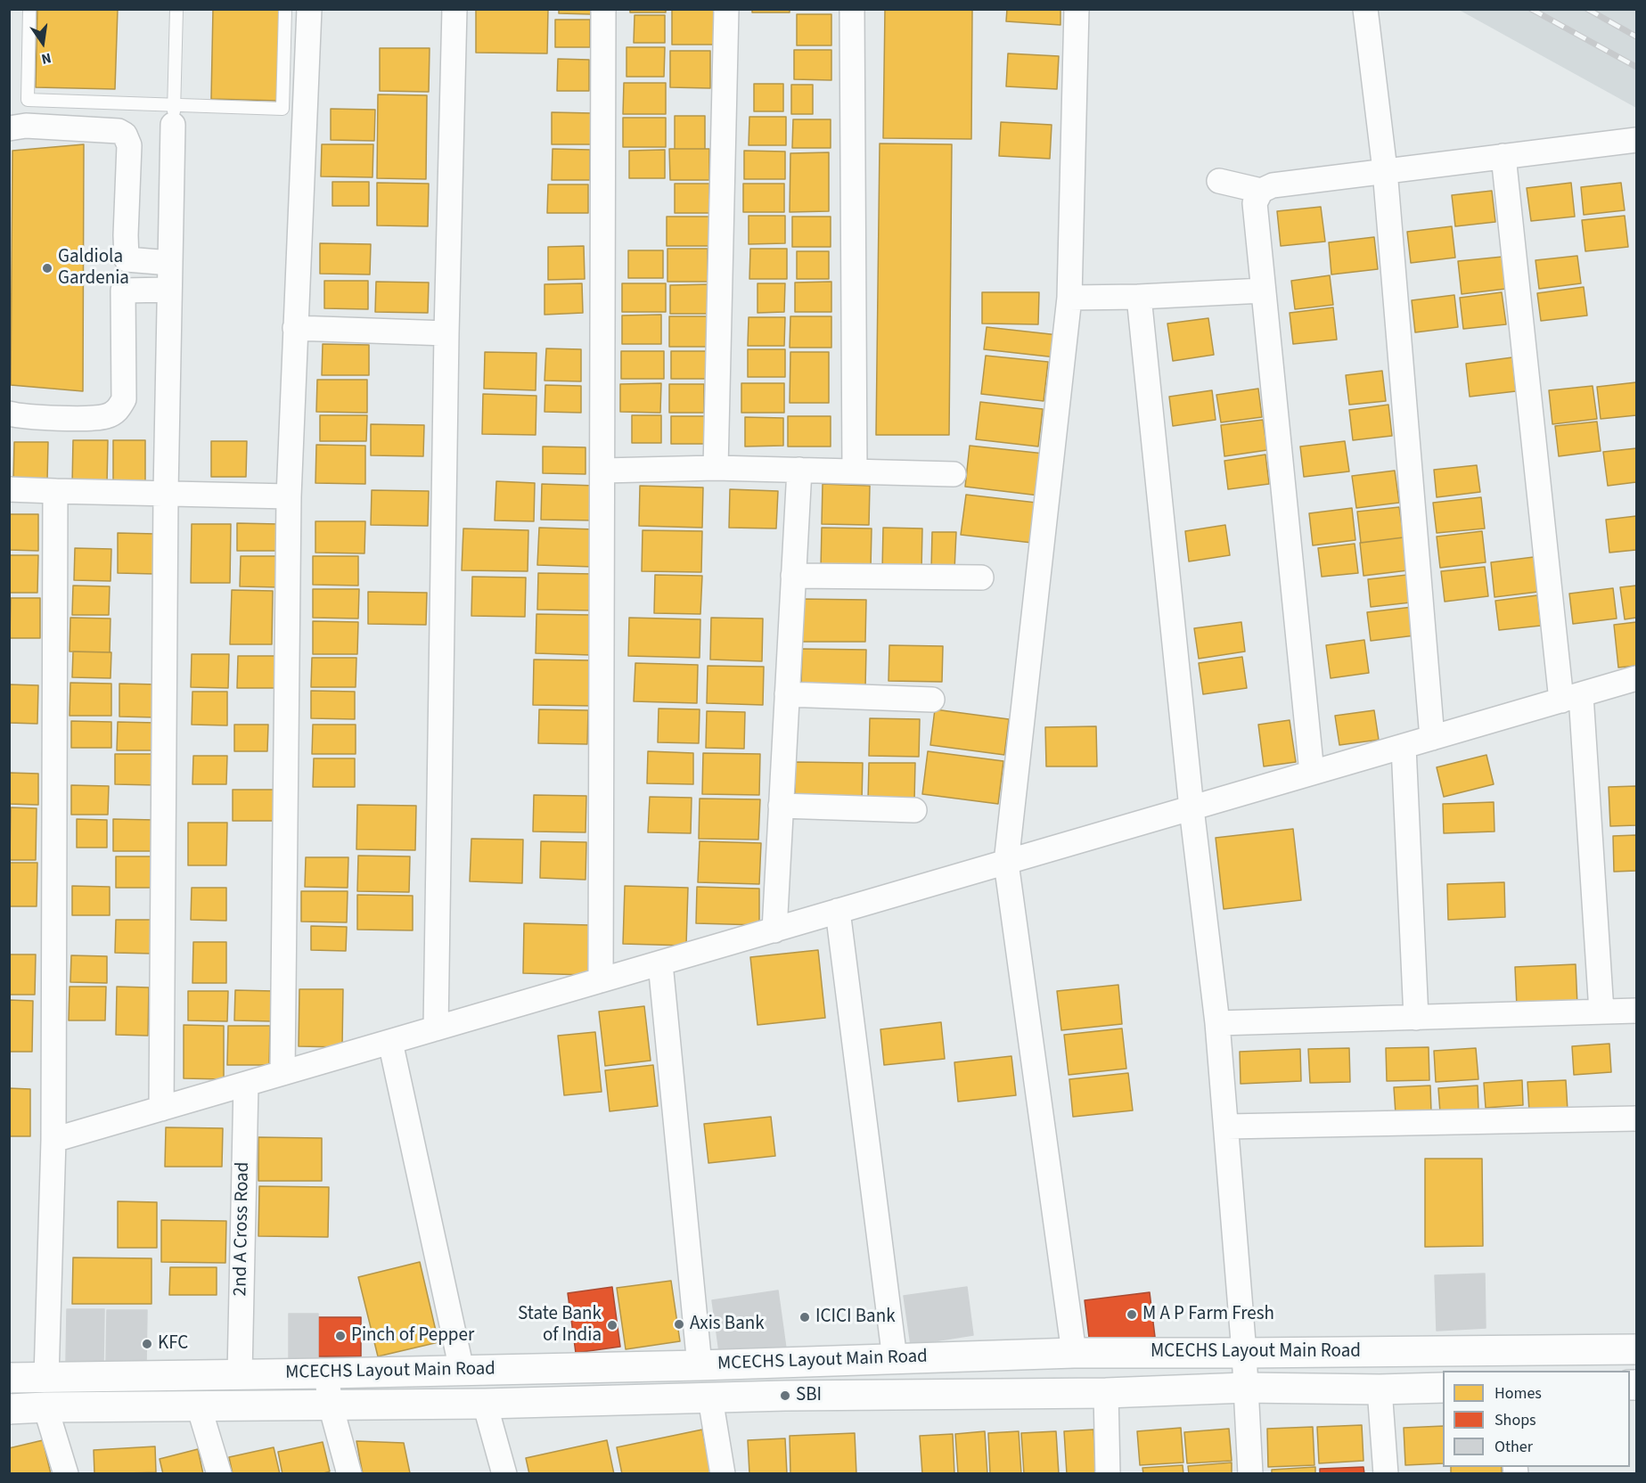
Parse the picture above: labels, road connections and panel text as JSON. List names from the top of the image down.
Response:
{
  "streets": {
    "main road": ["MCECHS Layout Main Road"],
    "street": ["2nd A Cross Road"]
  },
  "crossings": [
    ["2nd A Cross Road", "MCECHS Layout Main Road"]
  ],
  "places": [
    "Galdiola Gardenia",
    "M A P Farm Fresh",
    "ICICI Bank",
    "Axis Bank",
    "State Bank of India",
    "Pinch of Pepper",
    "KFC",
    "SBI"
  ],
  "legend": ["Homes", "Shops", "Other"],
  "north": "bottom"
}
